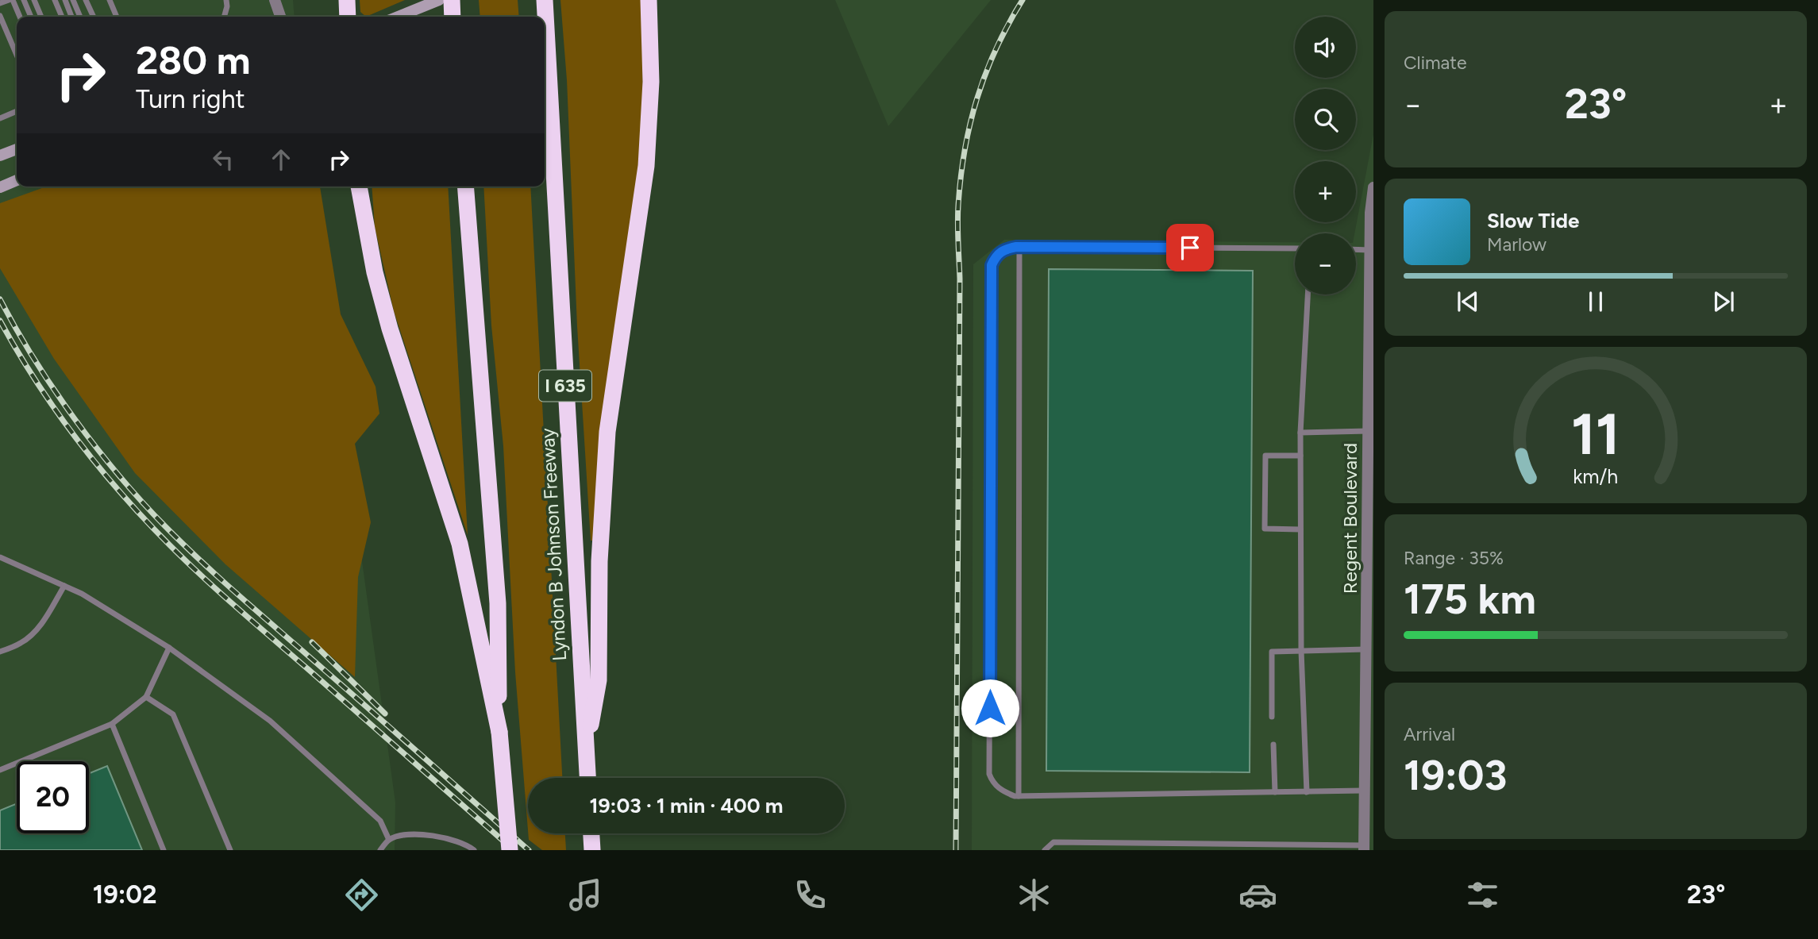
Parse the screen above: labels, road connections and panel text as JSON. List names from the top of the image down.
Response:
{
  "streets": {
    "highway": ["I 635", "Lyndon B Johnson Freeway"],
    "street": ["Regent Boulevard"]
  },
  "page": {
    "tile": [
      "Climate",
      ["Range · 35%", "175 km"],
      ["Arrival", "19:03"]
    ],
    "map_buttons": ["+", "−"],
    "turn": ["280 m", "Turn right"],
    "heat": ["−", "23°", "+"],
    "song": ["Slow Tide", "Marlow"],
    "limit": "20",
    "trip": "19:03 · 1 min · 400 m",
    "tabs": ["19:02", "23°"],
    "gauge": ["11", "km/h"]
  }
}
